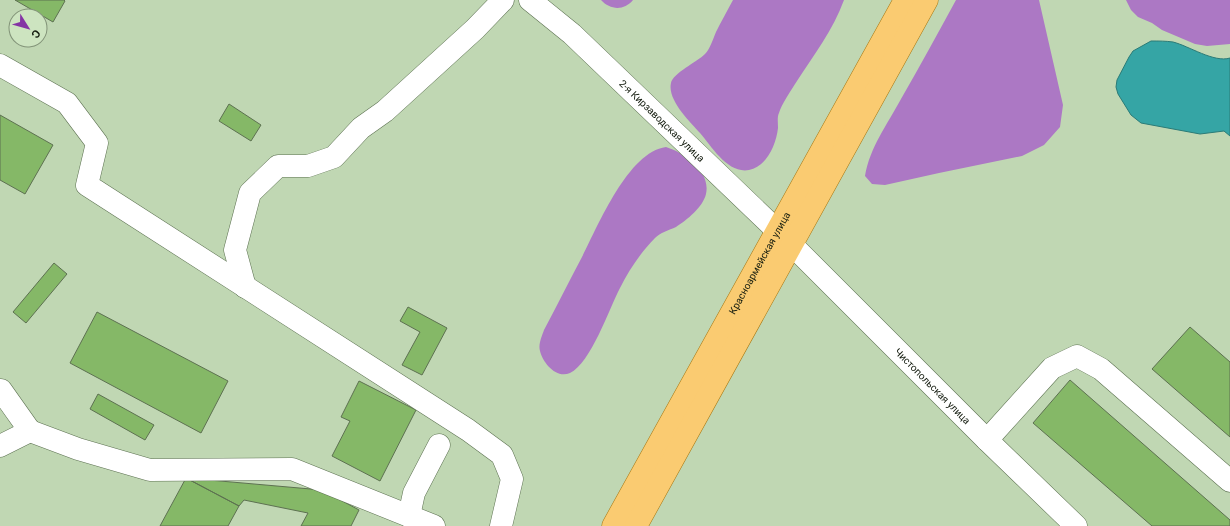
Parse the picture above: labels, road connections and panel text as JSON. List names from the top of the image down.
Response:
{
  "streets": {
    "main road": ["Красноармейская улица"],
    "street": ["2-я Кирзаводская улица", "Чистопольская улица"]
  },
  "crossings": [
    ["2-я Кирзаводская улица", "Красноармейская улица"],
    ["2-я Кирзаводская улица", "Чистопольская улица"],
    ["Красноармейская улица", "Чистопольская улица"]
  ],
  "north": "bottom right"
}
